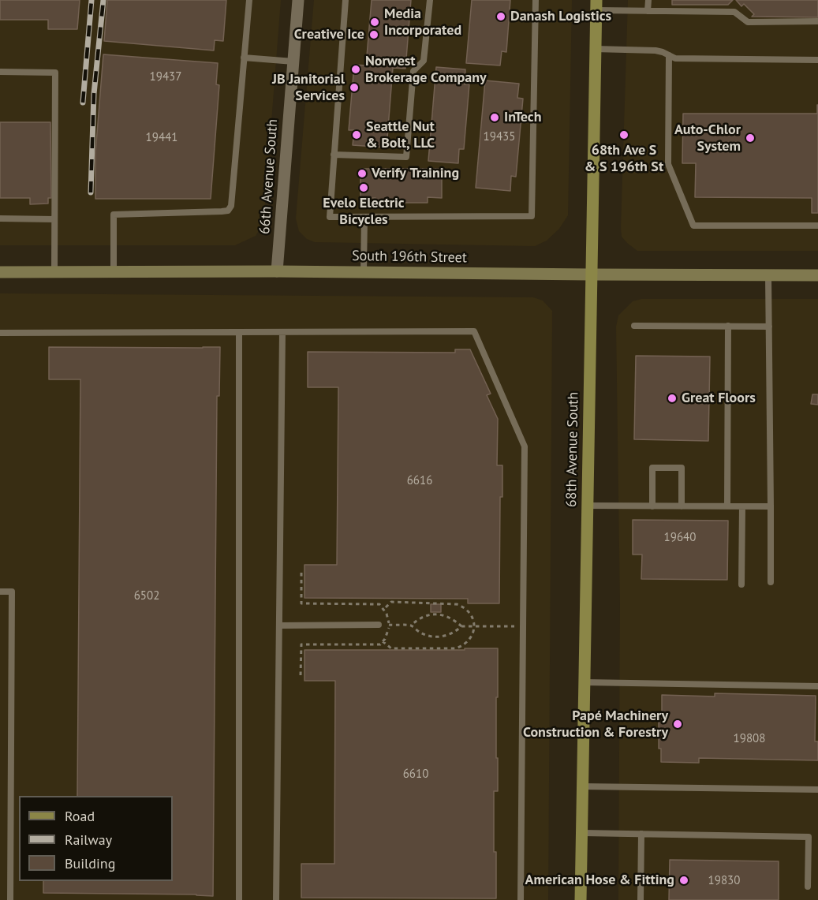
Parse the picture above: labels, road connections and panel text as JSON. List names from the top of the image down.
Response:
{
  "streets": {
    "main road": ["South 196th Street", "68th Avenue South"],
    "street": ["66th Avenue South"]
  },
  "crossings": [
    ["66th Avenue South", "South 196th Street"],
    ["South 196th Street", "68th Avenue South"]
  ],
  "places": [
    "Danash Logistics",
    "Media Incorporated",
    "Creative Ice",
    "Norwest Brokerage Company",
    "JB Janitorial Services",
    "InTech",
    "Seattle Nut & Bolt, LLC",
    "68th Ave S & S 196th St",
    "Auto-Chlor System",
    "Verify Training",
    "Evelo Electric Bicycles",
    "Great Floors",
    "Papé Machinery Construction & Forestry",
    "American Hose & Fitting"
  ],
  "house_numbers": [
    "19437",
    "19435",
    "19441",
    "6616",
    "19640",
    "6502",
    "19808",
    "6610",
    "19830"
  ],
  "legend": ["Road", "Railway", "Building"]
}
